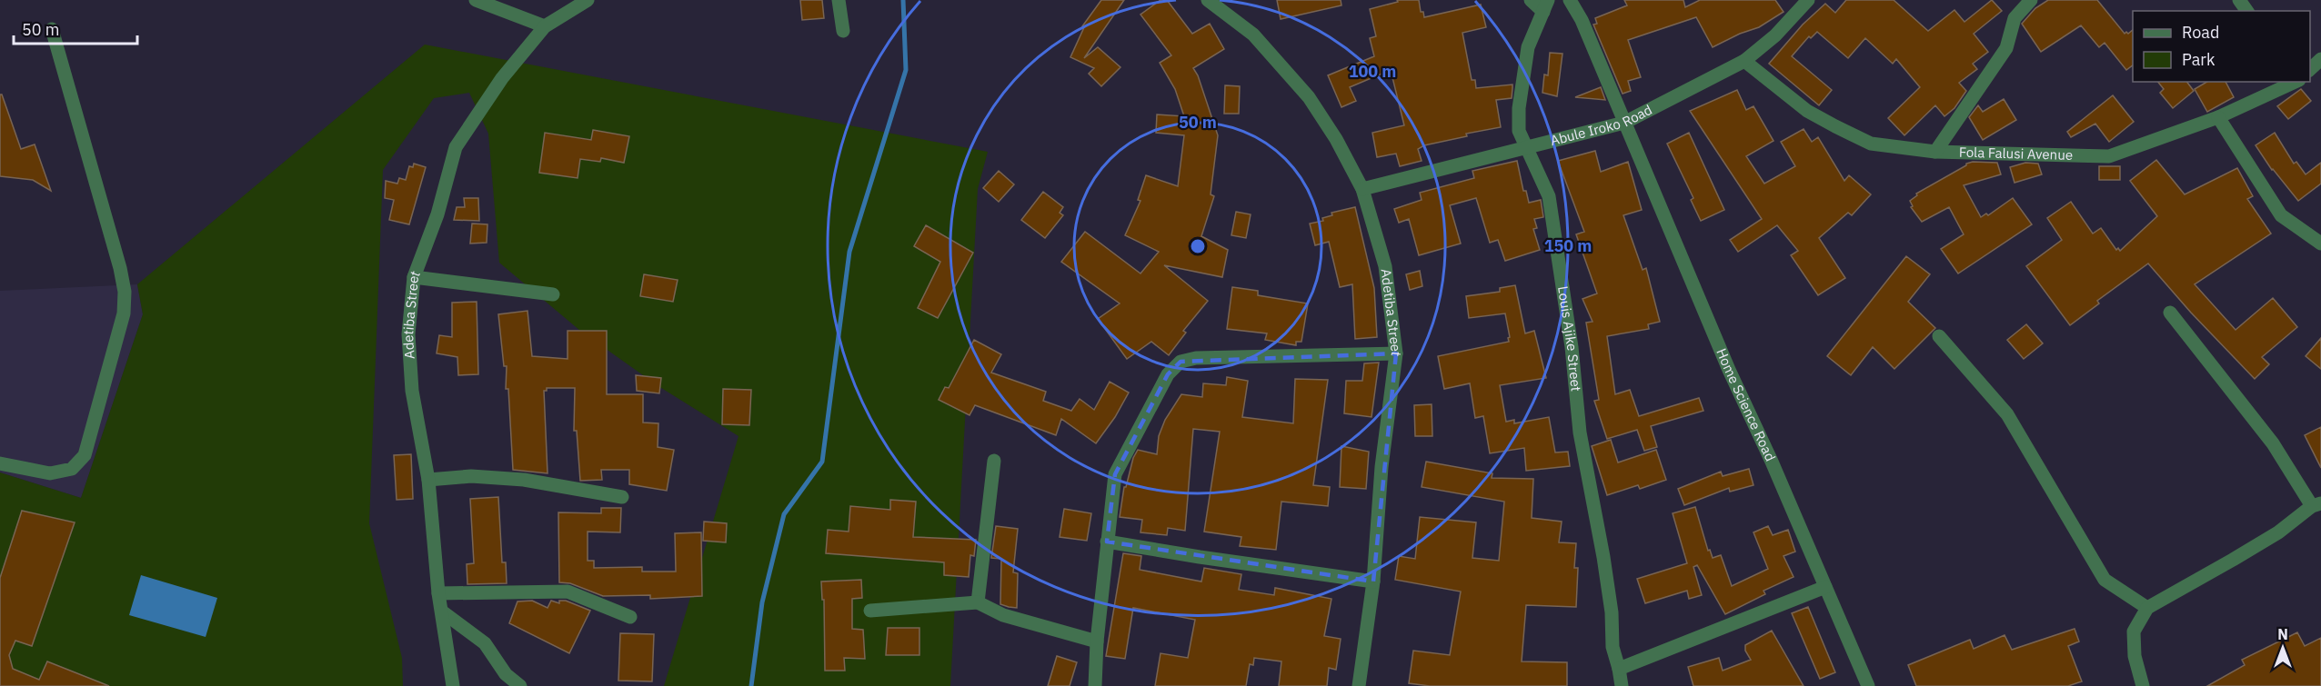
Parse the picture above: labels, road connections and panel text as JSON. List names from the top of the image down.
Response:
{
  "streets": {
    "street": [
      "Abule Iroko Road",
      "Fola Falusi Avenue",
      "Adetiba Street",
      "Louis Ajike Street",
      "Home Science Road"
    ]
  },
  "crossings": [
    ["Abule Iroko Road", "Fola Falusi Avenue"],
    ["Abule Iroko Road", "Adetiba Street"],
    ["Abule Iroko Road", "Louis Ajike Street"],
    ["Abule Iroko Road", "Home Science Road"]
  ],
  "legend": ["Road", "Park"],
  "scale_bar": "50 m",
  "north": "top",
  "rings": ["100 m", "50 m", "150 m"]
}
